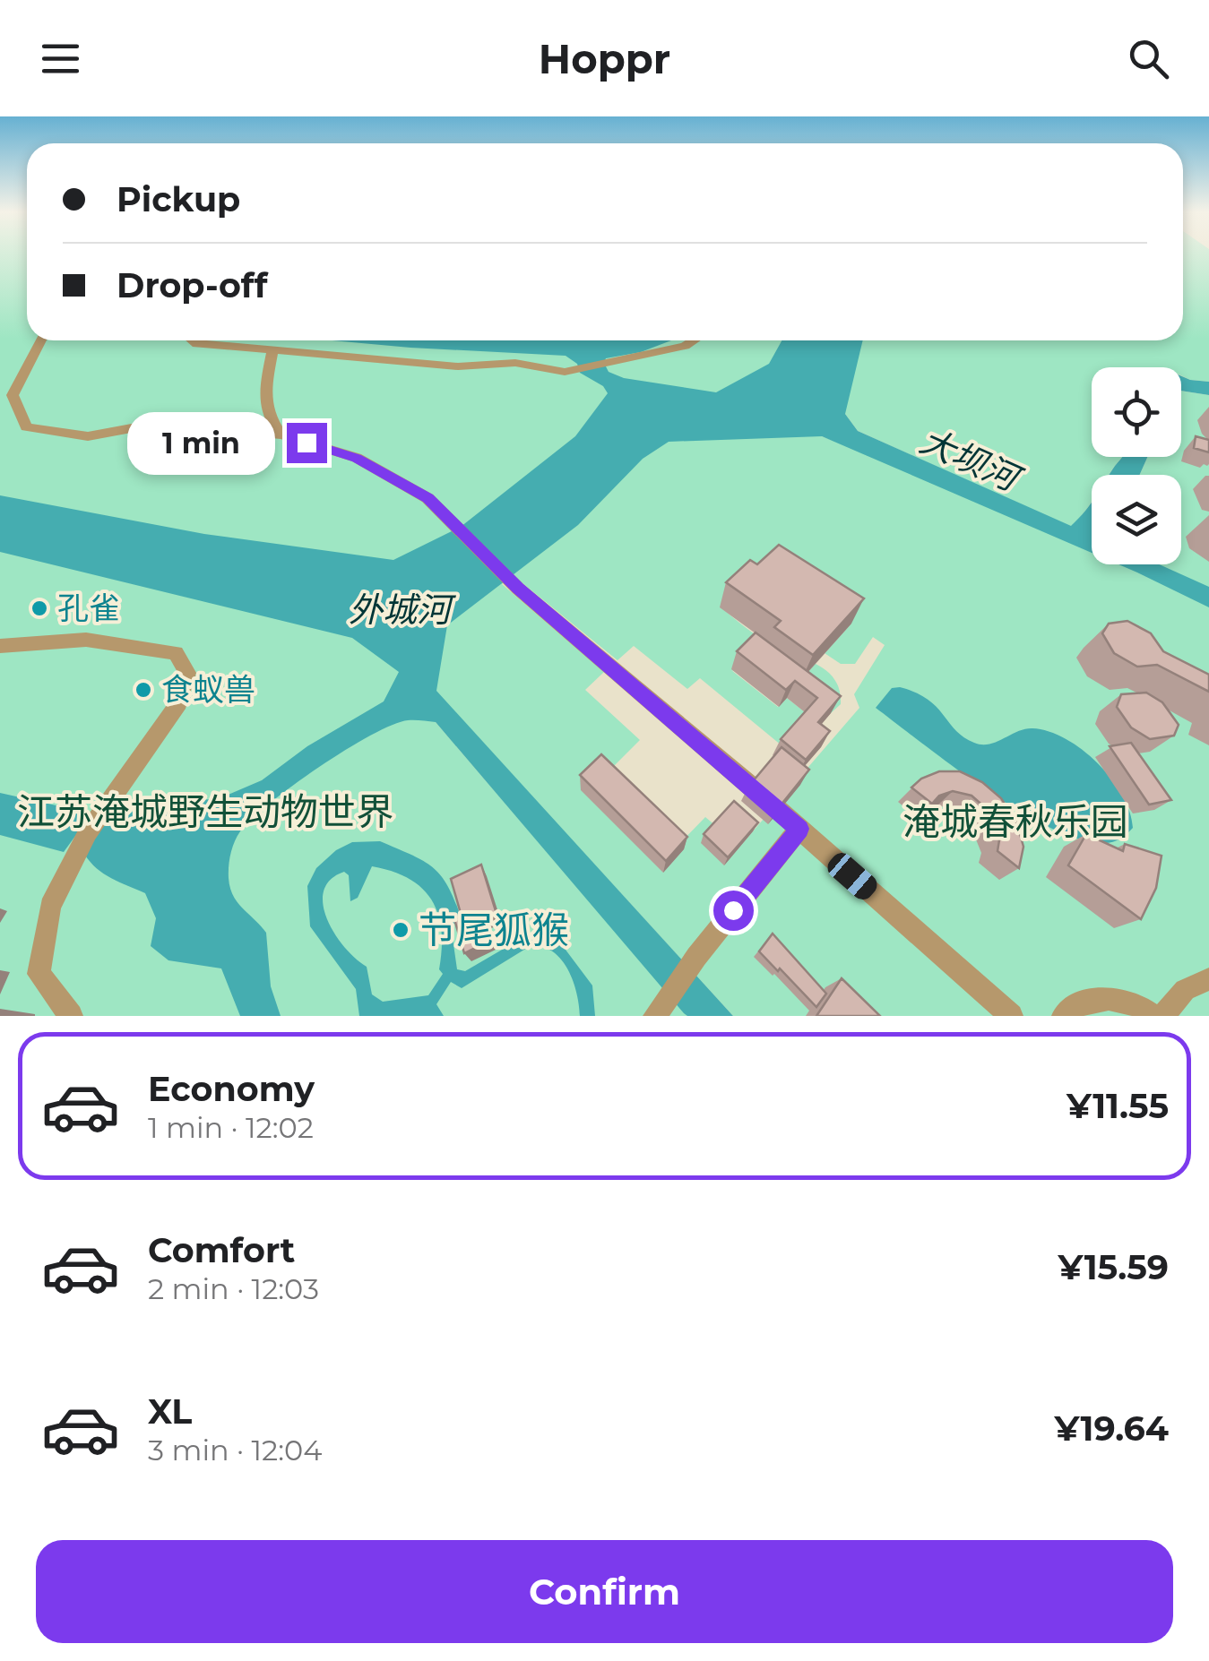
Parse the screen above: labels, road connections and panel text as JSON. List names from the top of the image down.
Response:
{
  "water": ["大坝河", "外城河"],
  "parks": ["江苏淹城野生动物世界", "淹城春秋乐园"],
  "places": ["孔雀", "食蚁兽", "节尾狐猴"],
  "page": {
    "header": "Hoppr",
    "banner": ["Pickup", "Drop-off"],
    "bubble": "1 min",
    "list": [
      {
        "name": "Economy",
        "note": "1 min · 12:02",
        "value": "¥11.55"
      },
      {
        "name": "Comfort",
        "note": "2 min · 12:03",
        "value": "¥15.59"
      },
      {
        "name": "XL",
        "note": "3 min · 12:04",
        "value": "¥19.64"
      }
    ],
    "buttons": "Confirm"
  }
}
